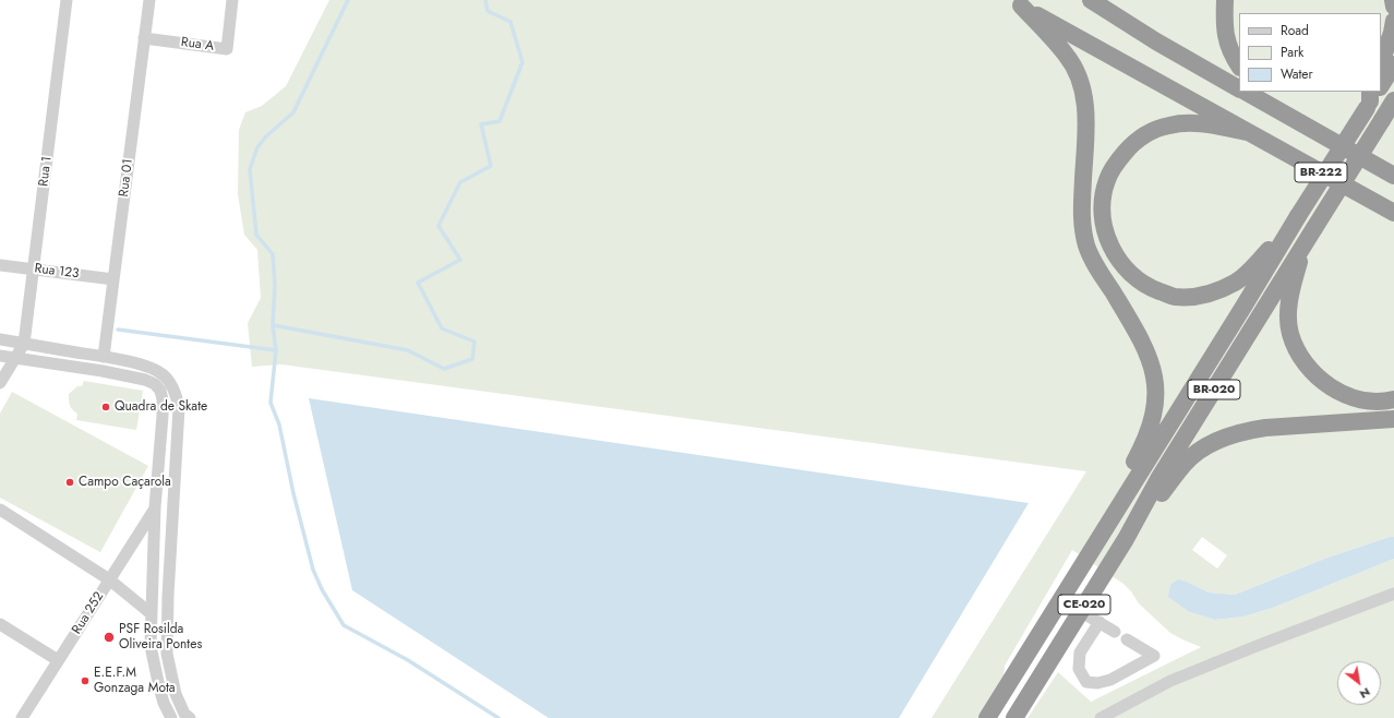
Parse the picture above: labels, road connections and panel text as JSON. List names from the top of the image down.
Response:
{
  "streets": {
    "highway": ["BR-222", "BR-020", "CE-020"],
    "street": [
      "Rua A",
      "Rua 1",
      "Rua 01",
      "Rua 123",
      "Rua 252"
    ]
  },
  "crossings": [
    ["Rua A", "Rua 01"],
    ["Rua 1", "Rua 123"],
    ["Rua 01", "Rua 123"],
    ["BR-020", "CE-020"]
  ],
  "places": [
    "Quadra de Skate",
    "Campo Caçarola",
    "PSF Rosilda Oliveira Pontes",
    "E.E.F.M Gonzaga Mota"
  ],
  "legend": ["Road", "Park", "Water"],
  "north": "bottom right"
}
